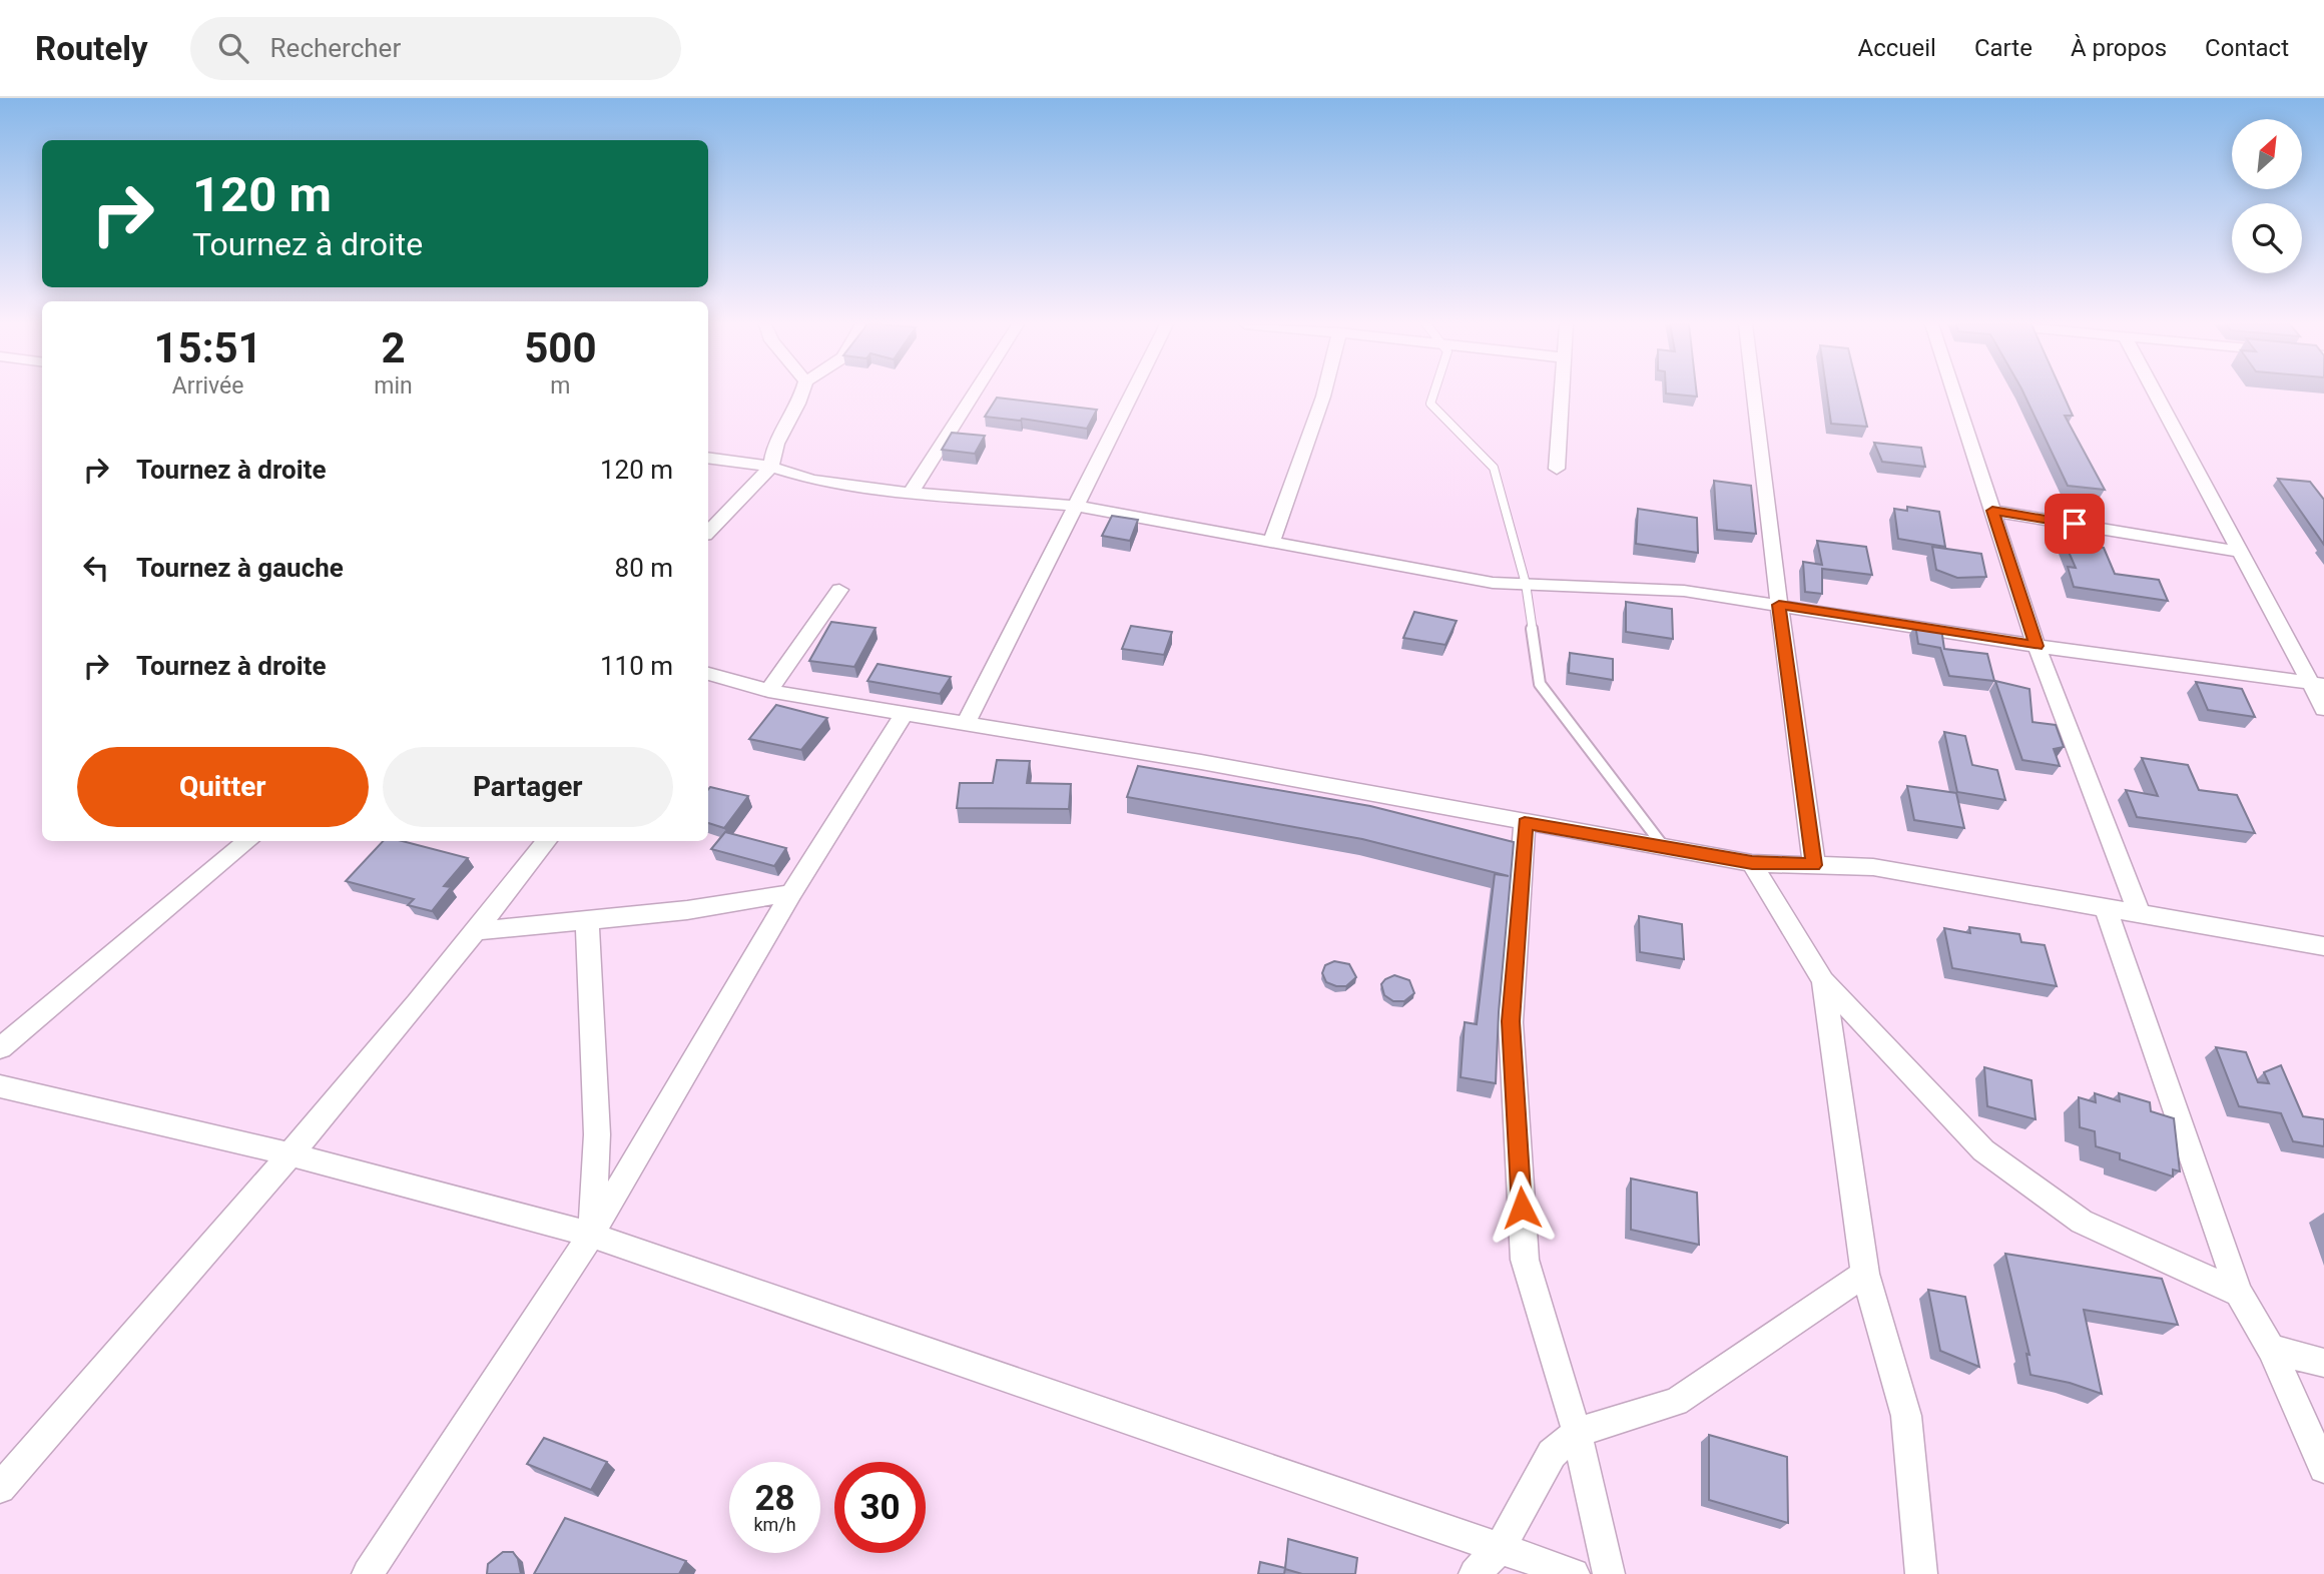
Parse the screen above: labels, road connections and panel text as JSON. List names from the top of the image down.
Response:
{
  "north": "top right",
  "page": {
    "header": "Routely",
    "search": "Rechercher",
    "nav": [
      "Accueil",
      "Carte",
      "À propos",
      "Contact"
    ],
    "turn": ["120 m", "Tournez à droite"],
    "eta": [
      "15:51",
      "Arrivée",
      "2",
      "min",
      "500",
      "m"
    ],
    "list": [
      {
        "name": "Tournez à droite",
        "value": "120 m"
      },
      {
        "name": "Tournez à gauche",
        "value": "80 m"
      },
      {
        "name": "Tournez à droite",
        "value": "110 m"
      }
    ],
    "buttons": ["Quitter", "Partager"],
    "speed": "28 km/h",
    "limit": "30"
  }
}
